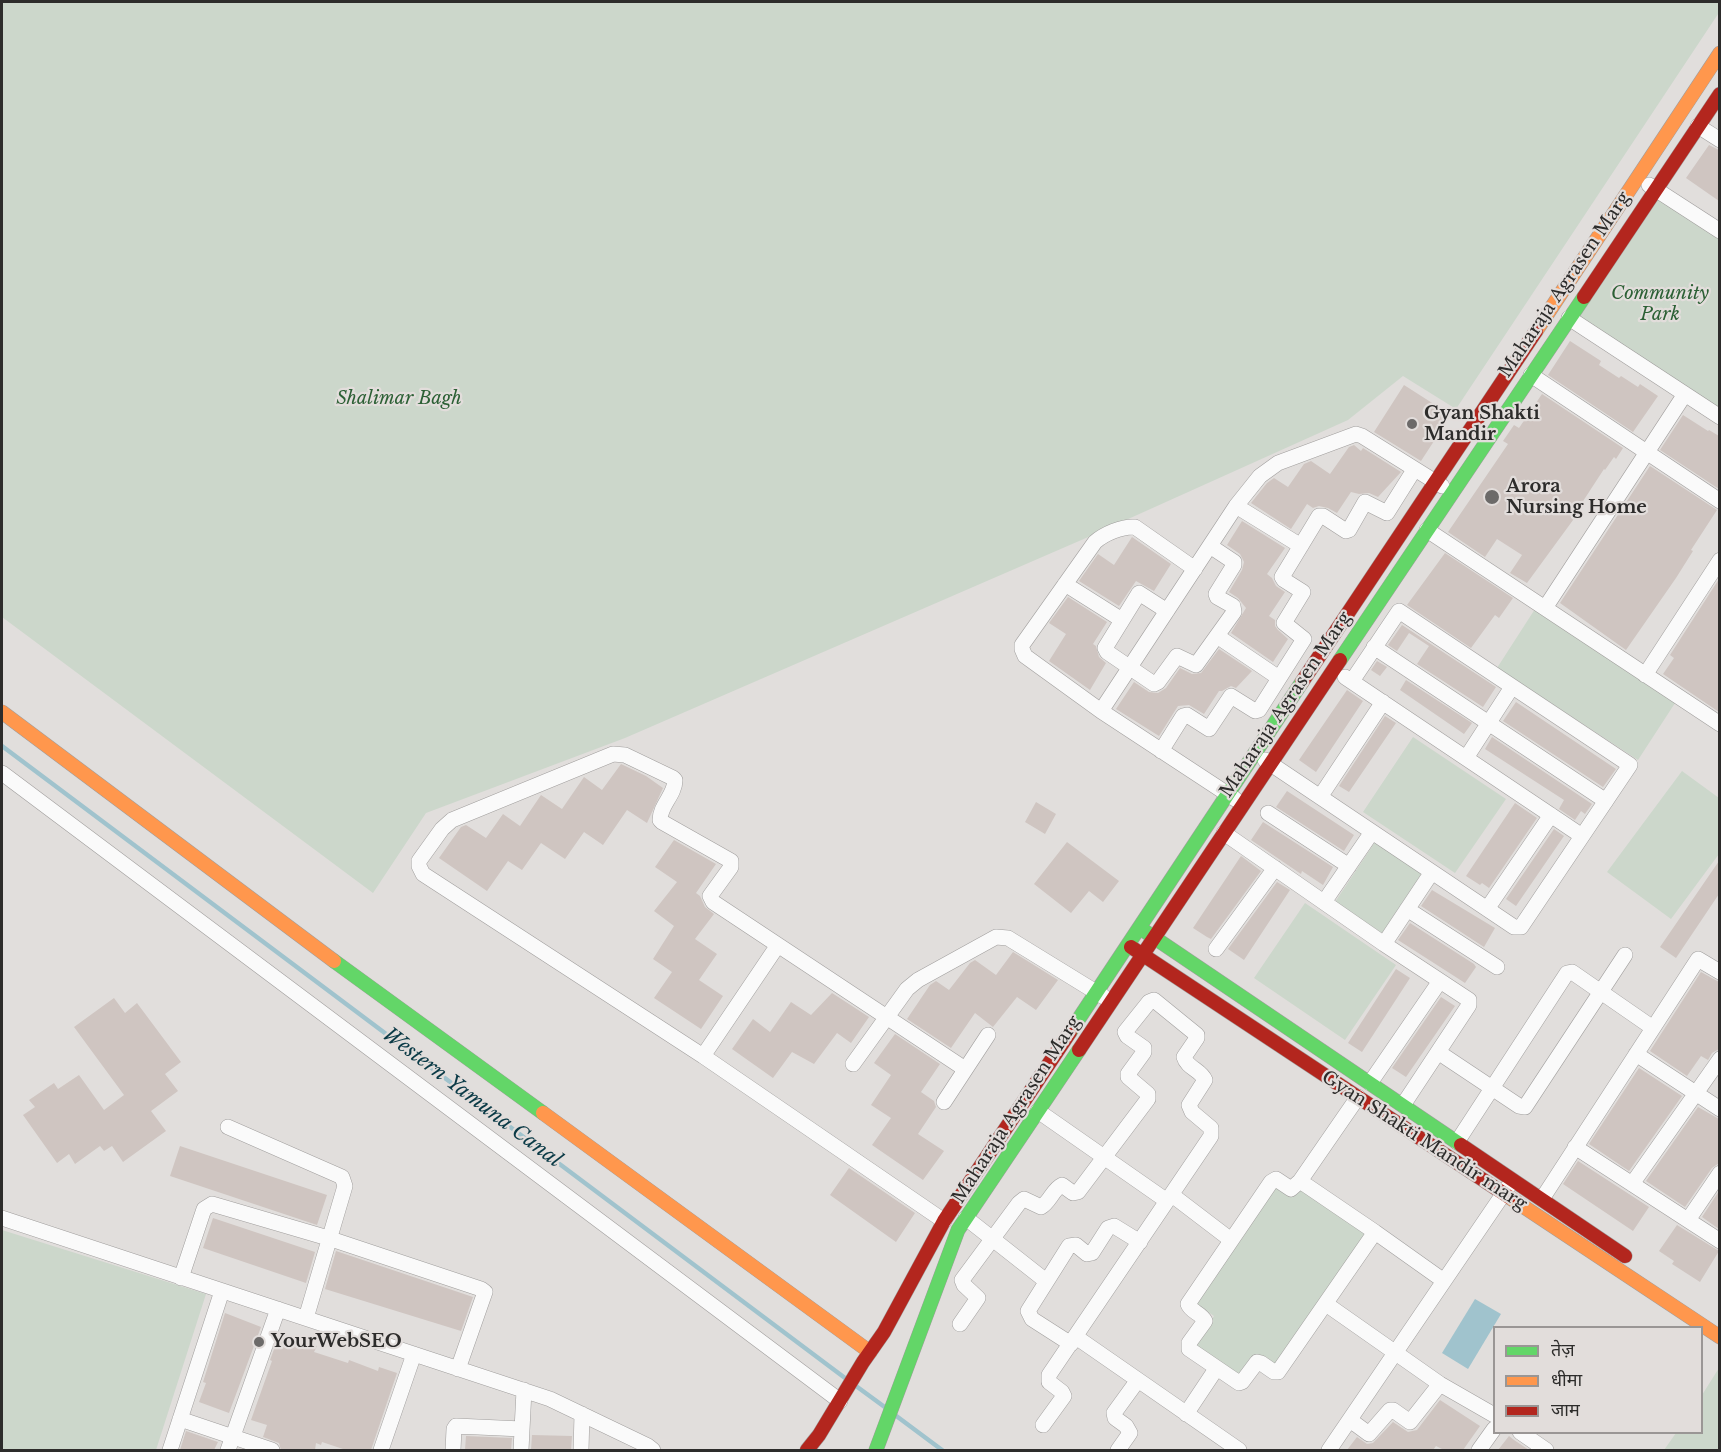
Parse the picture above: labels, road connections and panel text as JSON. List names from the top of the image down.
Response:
{
  "streets": {
    "street": ["Maharaja Agrasen Marg", "Gyan Shakti Mandir marg"]
  },
  "crossings": [
    ["Maharaja Agrasen Marg", "Gyan Shakti Mandir marg"]
  ],
  "water": ["Western Yamuna Canal"],
  "parks": ["Community Park", "Shalimar Bagh"],
  "places": ["Gyan Shakti Mandir", "Arora Nursing Home", "YourWebSEO"],
  "legend": ["तेज़", "धीमा", "जाम"]
}
